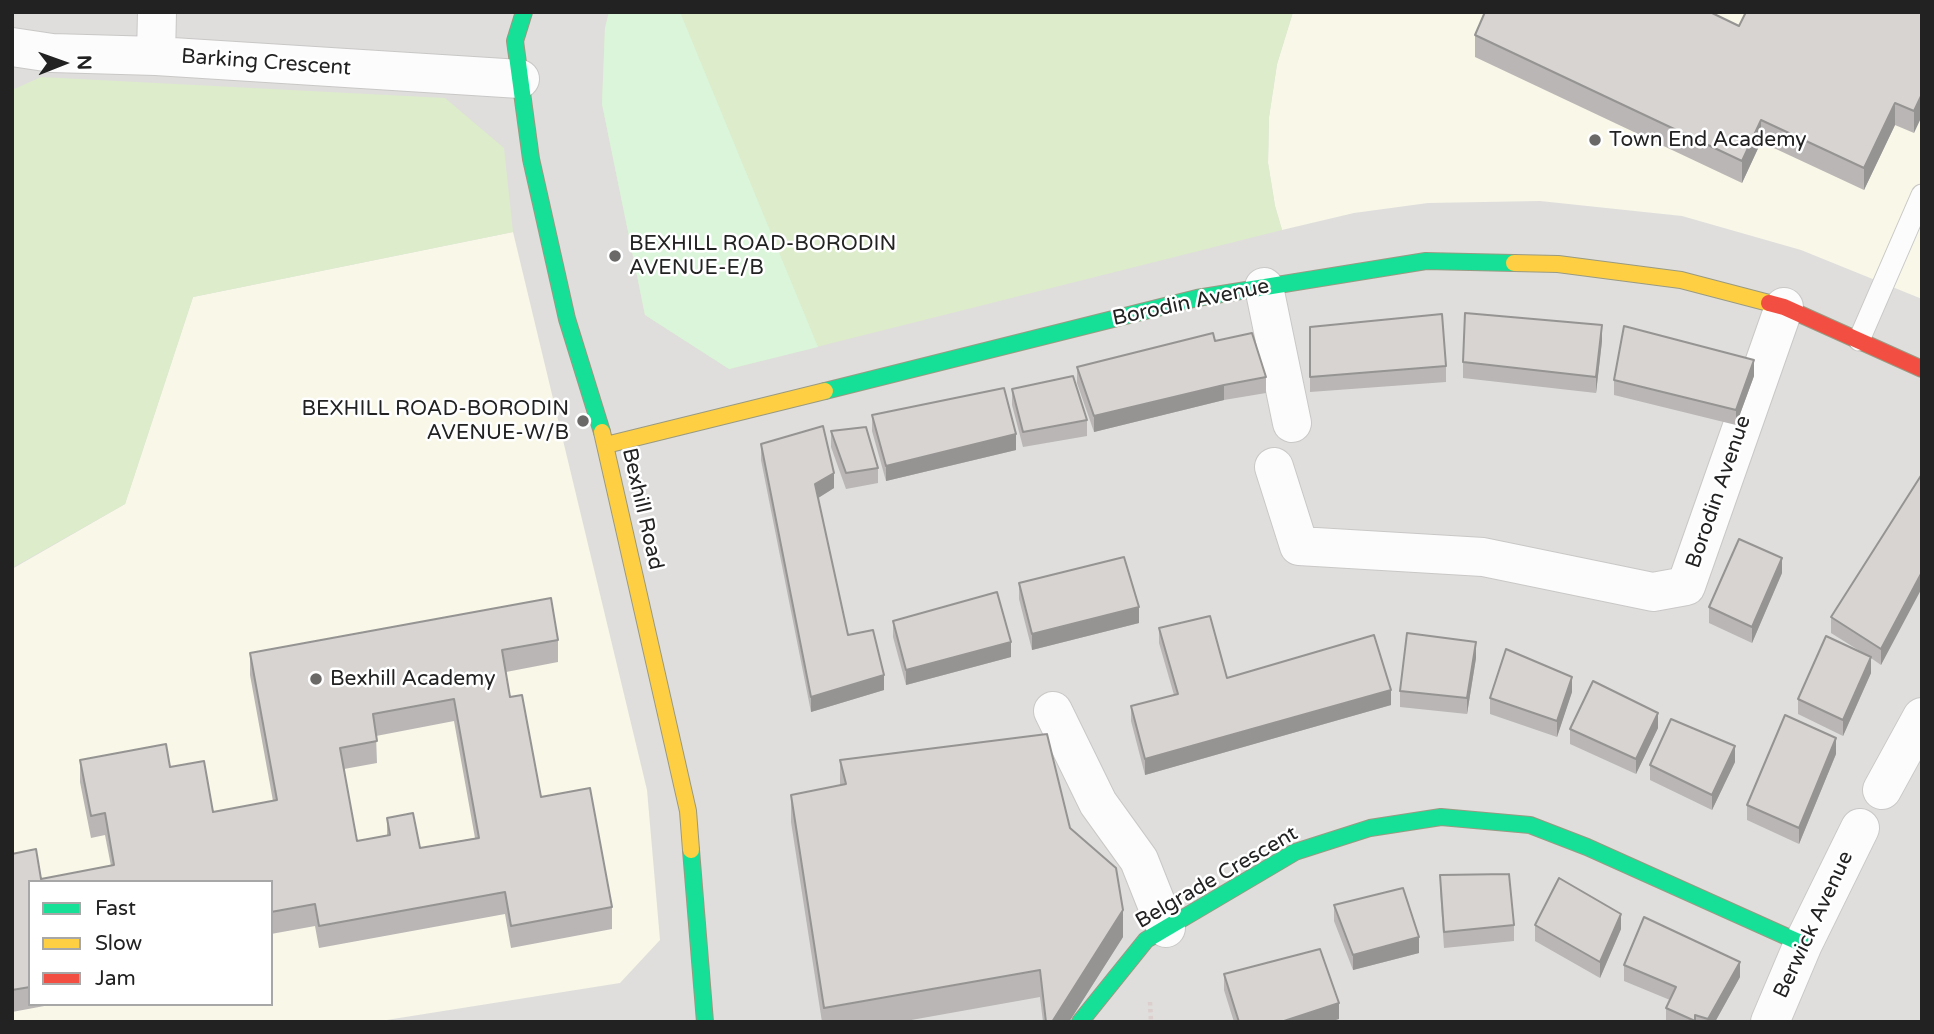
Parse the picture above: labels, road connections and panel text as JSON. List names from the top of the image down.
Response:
{
  "streets": {
    "street": [
      "Barking Crescent",
      "Borodin Avenue",
      "Bexhill Road",
      "Belgrade Crescent",
      "Berwick Avenue"
    ]
  },
  "crossings": [
    ["Barking Crescent", "Bexhill Road"],
    ["Borodin Avenue", "Bexhill Road"],
    ["Belgrade Crescent", "Berwick Avenue"]
  ],
  "places": [
    "Town End Academy",
    "BEXHILL ROAD-BORODIN AVENUE-E/B",
    "BEXHILL ROAD-BORODIN AVENUE-W/B",
    "Bexhill Academy"
  ],
  "legend": ["Fast", "Slow", "Jam"],
  "north": "right"
}
